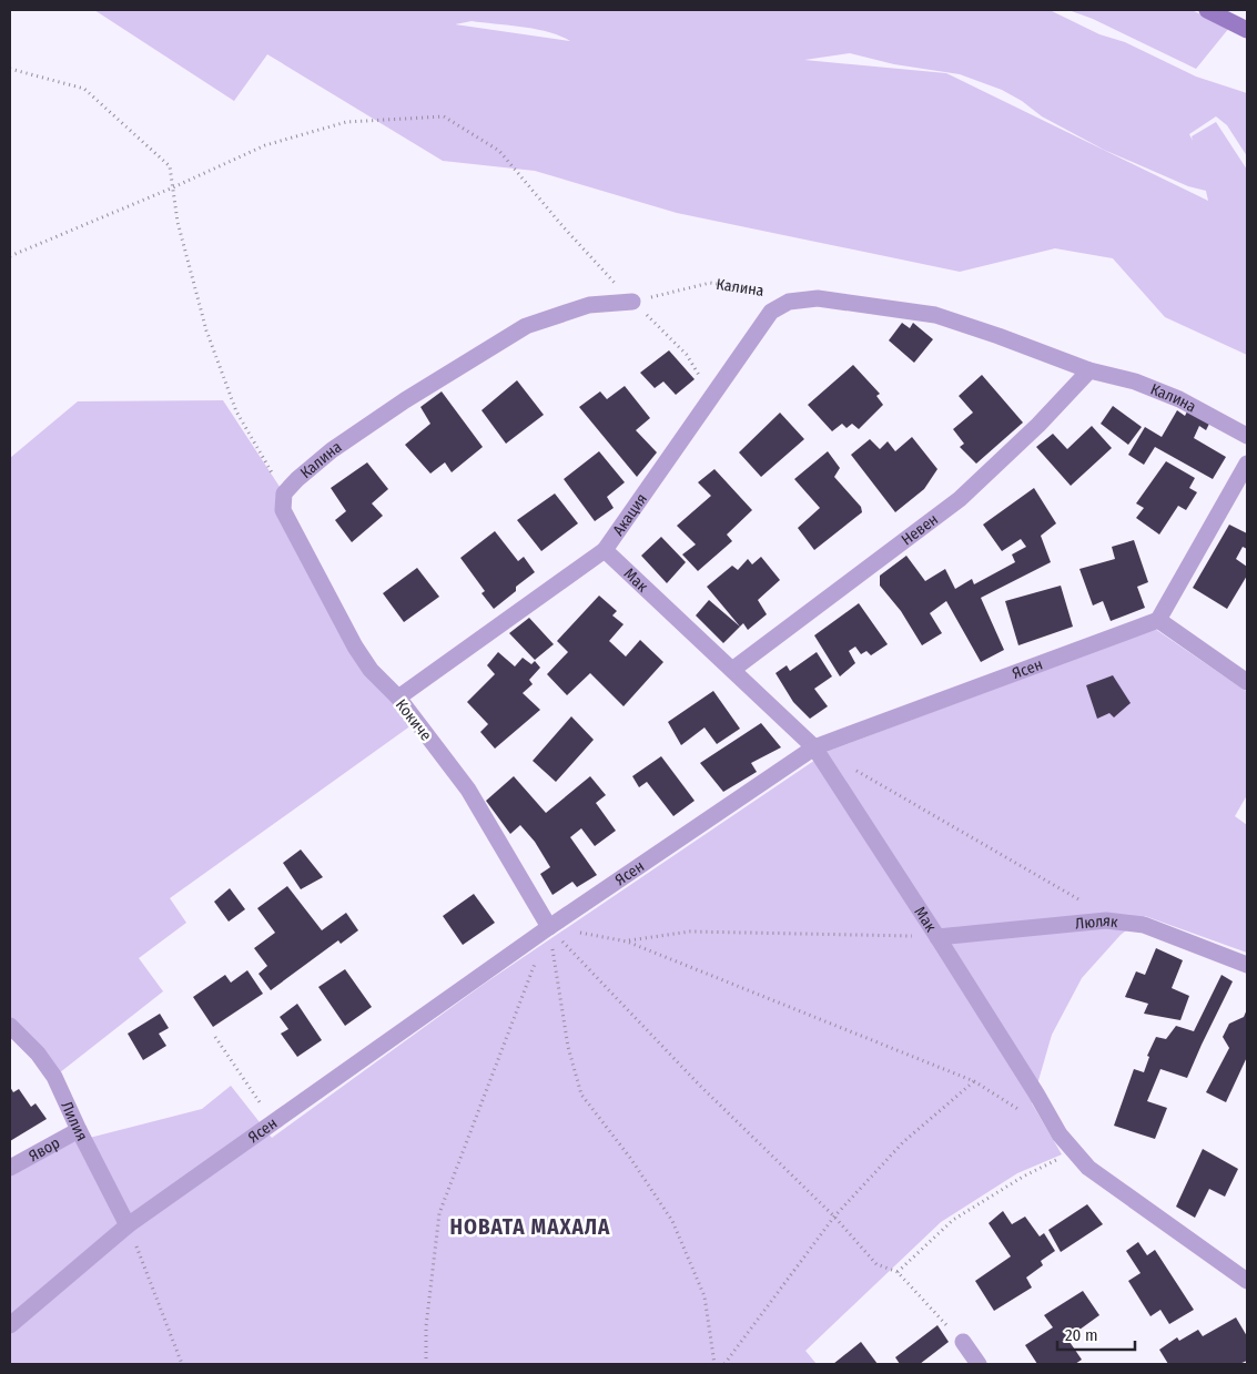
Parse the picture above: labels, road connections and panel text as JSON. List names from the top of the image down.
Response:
{
  "streets": {
    "street": [
      "Калина",
      "Акация",
      "Невен",
      "Мак",
      "Ясен",
      "Кокиче",
      "Люляк",
      "Лилия",
      "Явор"
    ]
  },
  "crossings": [
    ["Калина", "Акация"],
    ["Калина", "Невен"],
    ["Калина", "Кокиче"],
    ["Акация", "Мак"],
    ["Акация", "Кокиче"],
    ["Невен", "Мак"],
    ["Мак", "Ясен"],
    ["Мак", "Люляк"],
    ["Ясен", "Кокиче"],
    ["Ясен", "Лилия"],
    ["Лилия", "Явор"]
  ],
  "districts": ["НОВАТА МАХАЛА"],
  "scale_bar": "20 m"
}
